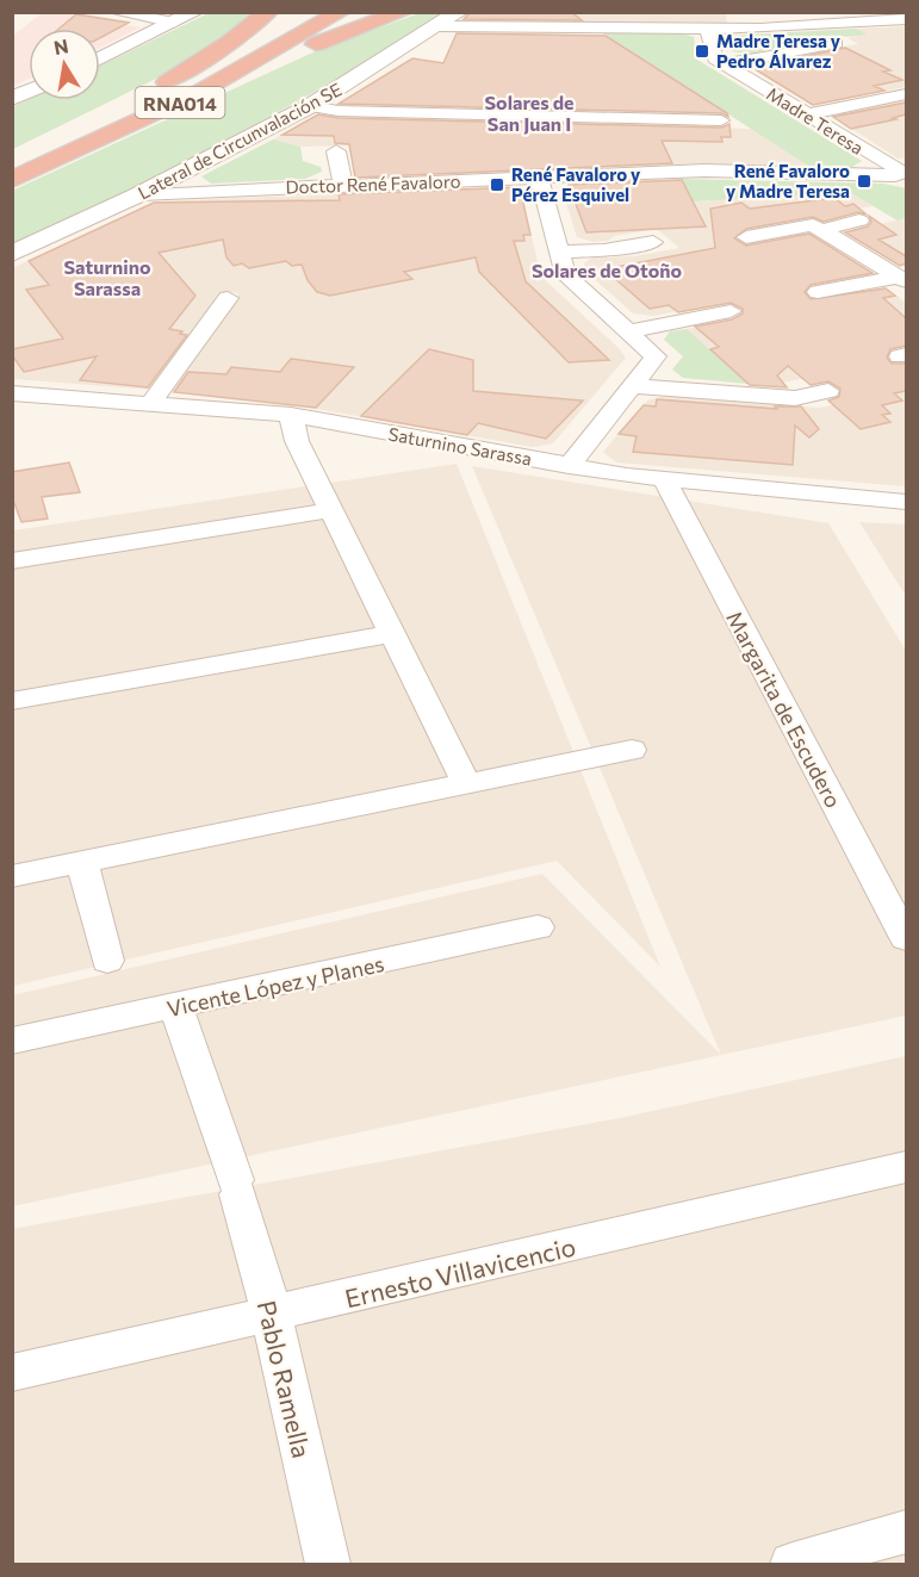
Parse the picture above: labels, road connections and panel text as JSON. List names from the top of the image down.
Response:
{
  "streets": {
    "highway": ["RNA014"],
    "street": [
      "Madre Teresa",
      "Lateral de Circunvalación SE",
      "Doctor René Favaloro",
      "Saturnino Sarassa",
      "Margarita de Escudero",
      "Vicente López y Planes",
      "Ernesto Villavicencio",
      "Pablo Ramella"
    ]
  },
  "crossings": [
    ["Madre Teresa", "Doctor René Favaloro"],
    ["Lateral de Circunvalación SE", "Doctor René Favaloro"],
    ["Saturnino Sarassa", "Margarita de Escudero"],
    ["Vicente López y Planes", "Pablo Ramella"],
    ["Ernesto Villavicencio", "Pablo Ramella"]
  ],
  "districts": ["Solares de San Juan I", "Saturnino Sarassa", "Solares de Otoño"],
  "places": {
    "transit": ["Madre Teresa y Pedro Álvarez", "René Favaloro y Madre Teresa", "René Favaloro y Pérez Esquivel"]
  },
  "north": "top"
}
